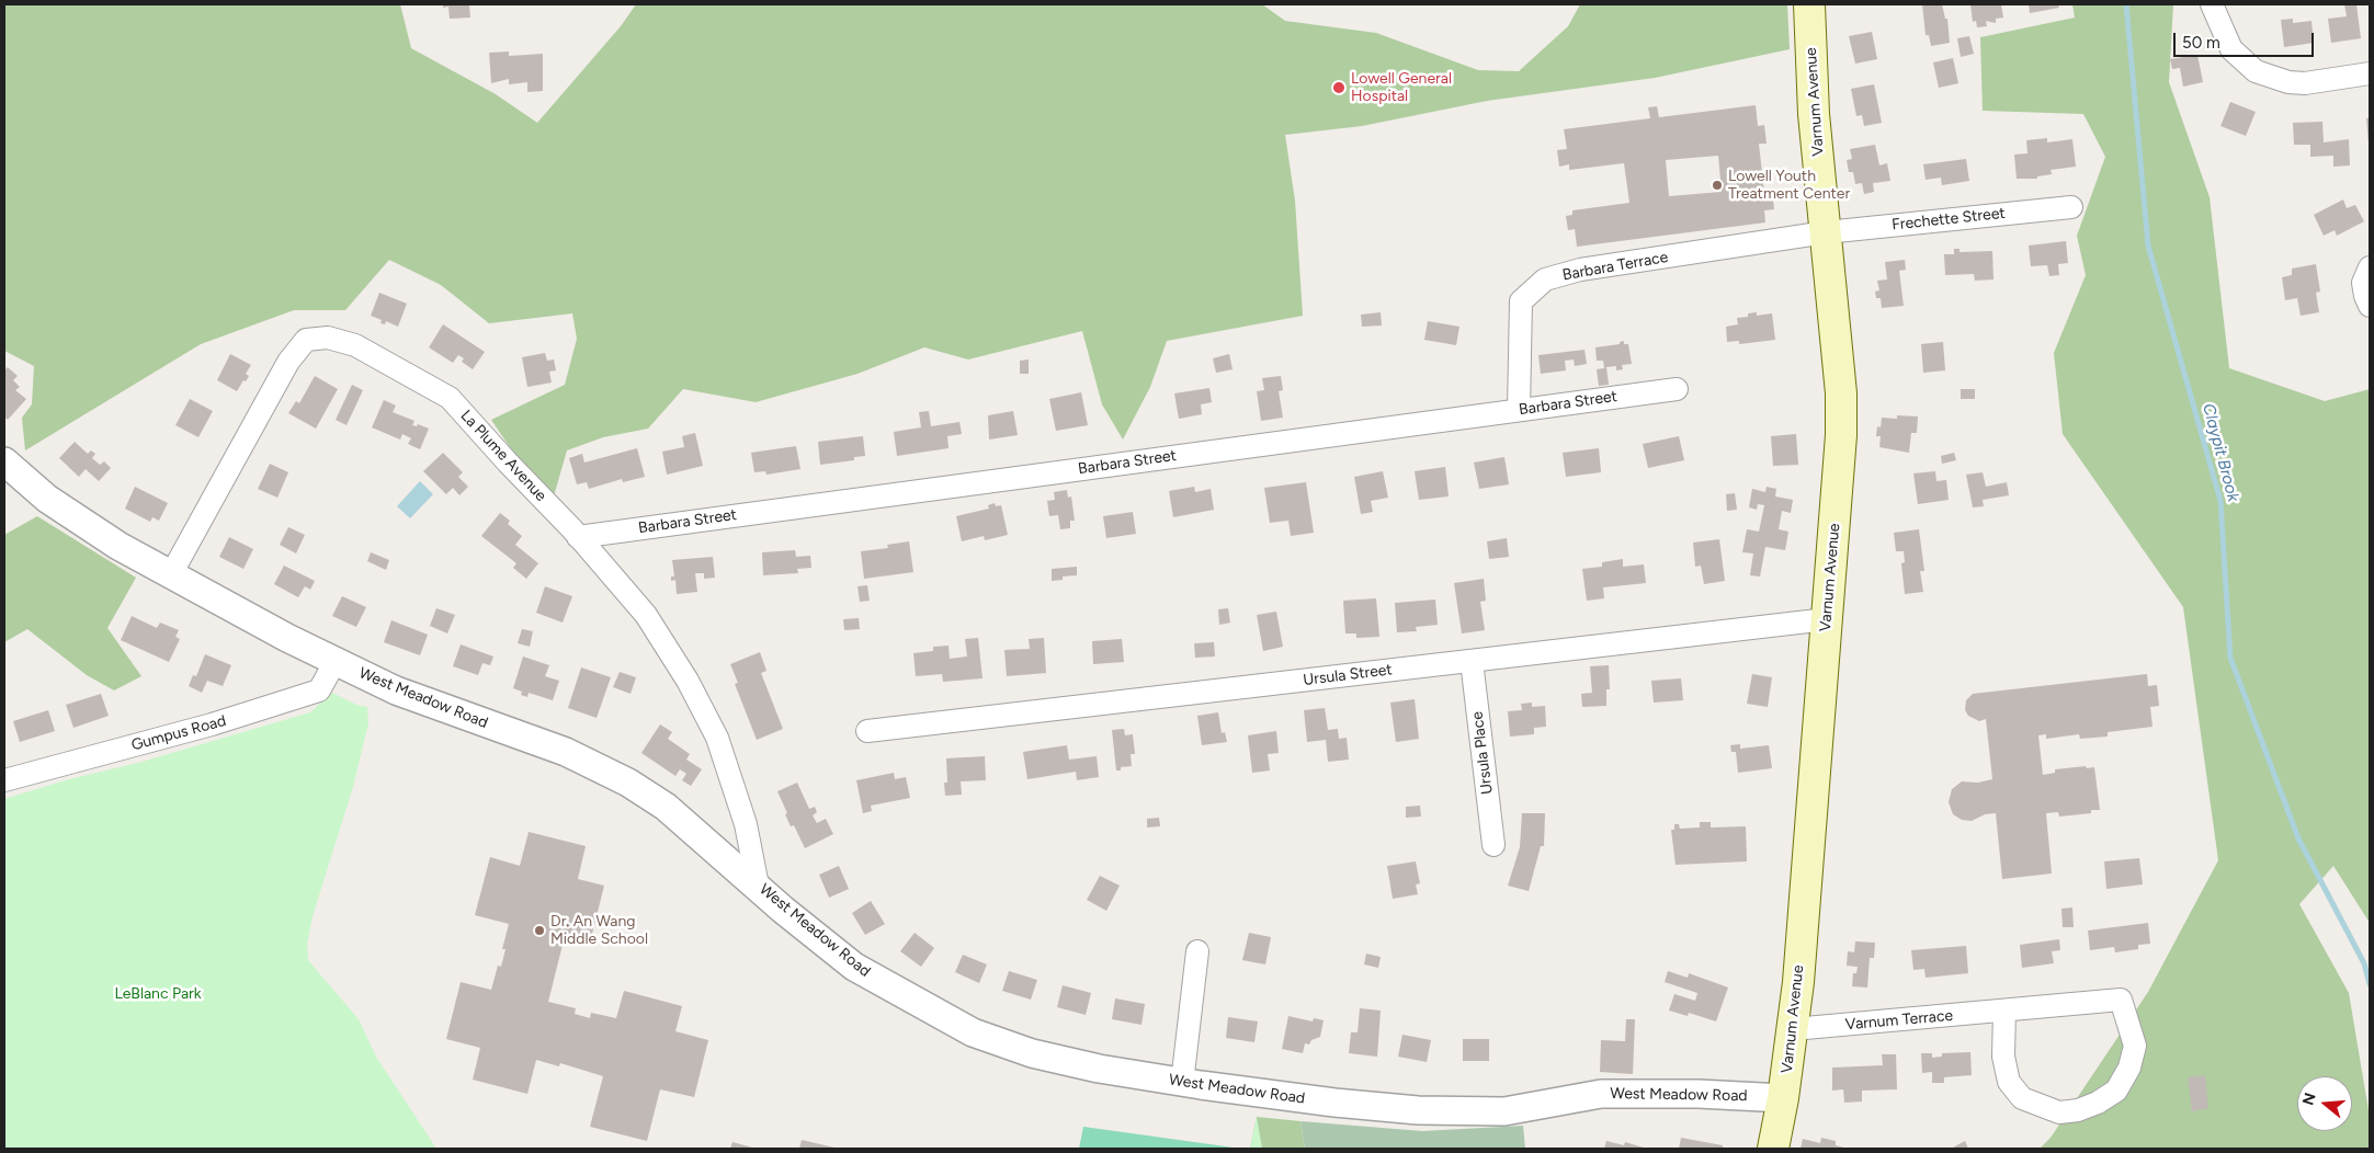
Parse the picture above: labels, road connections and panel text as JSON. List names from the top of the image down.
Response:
{
  "streets": {
    "main road": ["Varnum Avenue"],
    "street": [
      "Frechette Street",
      "Barbara Terrace",
      "Barbara Street",
      "La Plume Avenue",
      "Ursula Street",
      "West Meadow Road",
      "Gumpus Road",
      "Ursula Place",
      "Varnum Terrace"
    ]
  },
  "crossings": [
    ["Varnum Avenue", "Frechette Street"],
    ["Varnum Avenue", "Barbara Terrace"],
    ["Varnum Avenue", "Ursula Street"],
    ["Varnum Avenue", "West Meadow Road"],
    ["Varnum Avenue", "Varnum Terrace"],
    ["Frechette Street", "Barbara Terrace"],
    ["Barbara Terrace", "Barbara Street"],
    ["Barbara Street", "La Plume Avenue"],
    ["La Plume Avenue", "West Meadow Road"],
    ["Ursula Street", "Ursula Place"],
    ["West Meadow Road", "Gumpus Road"]
  ],
  "water": ["Claypit Brook"],
  "parks": ["LeBlanc Park"],
  "places": ["Lowell General Hospital", "Lowell Youth Treatment Center", "Dr. An Wang Middle School"],
  "scale_bar": "50 m",
  "north": "left"
}
